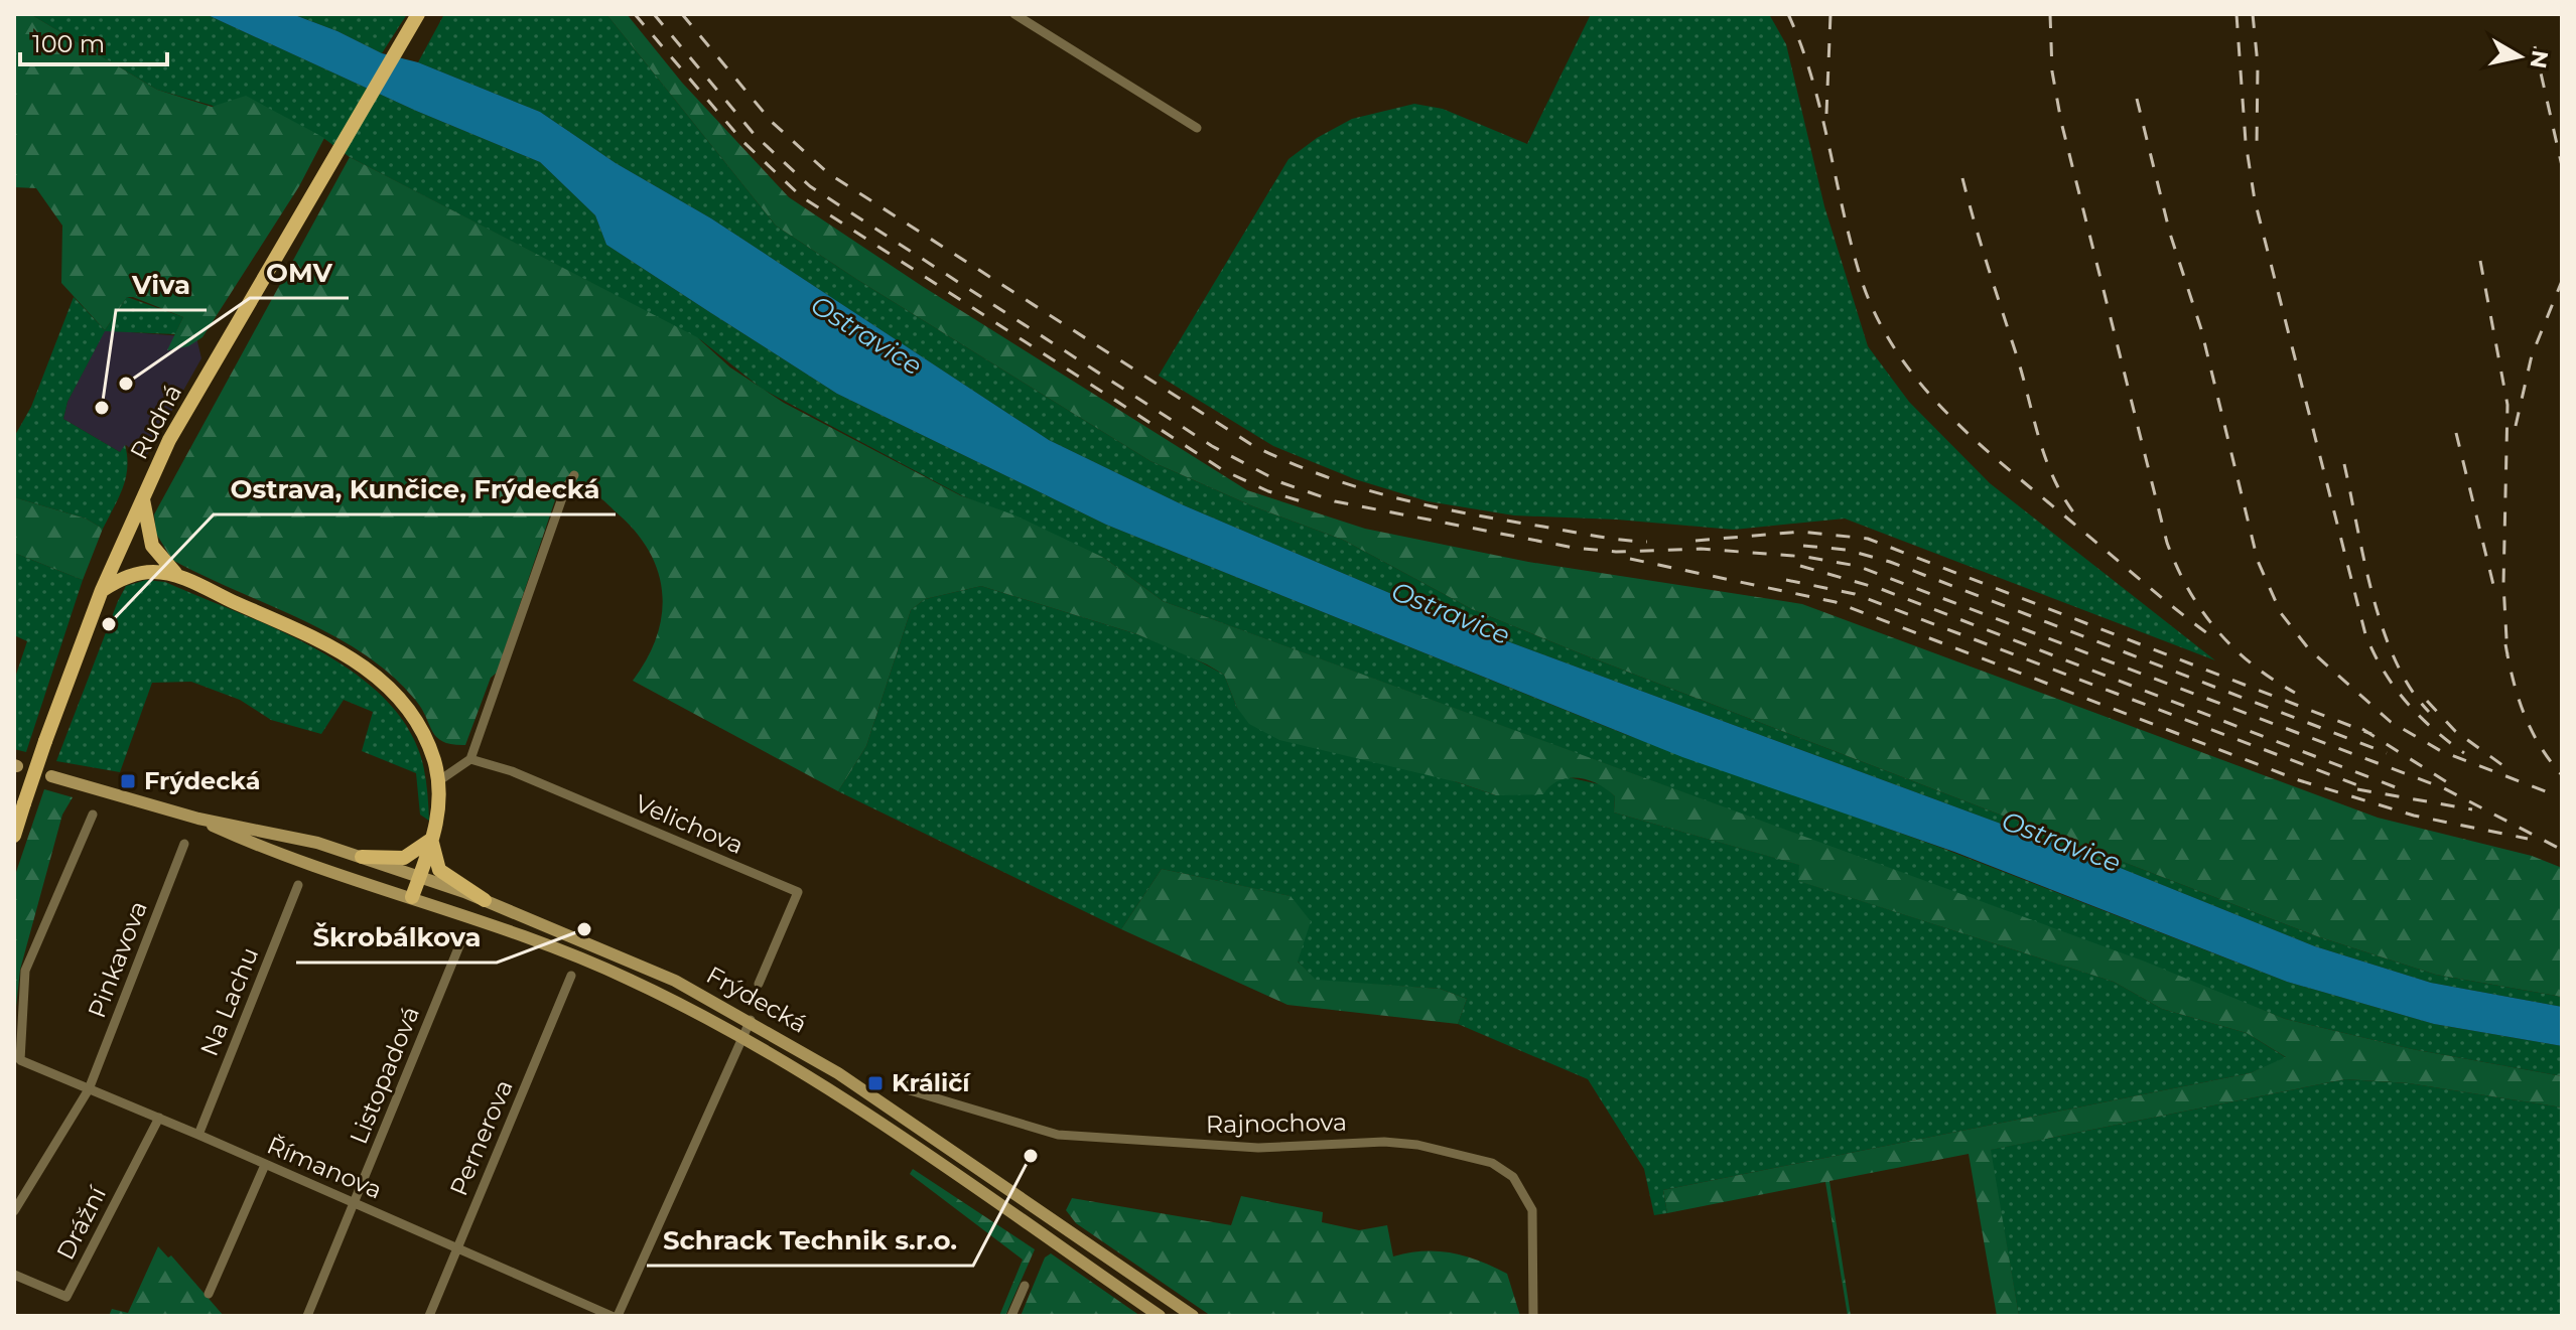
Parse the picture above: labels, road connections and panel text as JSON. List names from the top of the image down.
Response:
{
  "streets": {
    "main road": ["Rudná", "Frýdecká"],
    "street": [
      "Velichova",
      "Pinkavova",
      "Na Lachu",
      "Listopadová",
      "Rajnochova",
      "Pernerova",
      "Římanova",
      "Drážní"
    ]
  },
  "crossings": [
    ["Pinkavova", "Římanova"],
    ["Na Lachu", "Římanova"],
    ["Listopadová", "Římanova"],
    ["Pernerova", "Římanova"],
    ["Římanova", "Drážní"]
  ],
  "water": ["Ostravice"],
  "places": {
    "other": [
      "OMV",
      "Viva",
      "Ostrava, Kunčice, Frýdecká",
      "Škrobálkova",
      "Schrack Technik s.r.o."
    ],
    "transit": ["Frýdecká", "Králičí"]
  },
  "scale_bar": "100 m",
  "north": "right"
}
